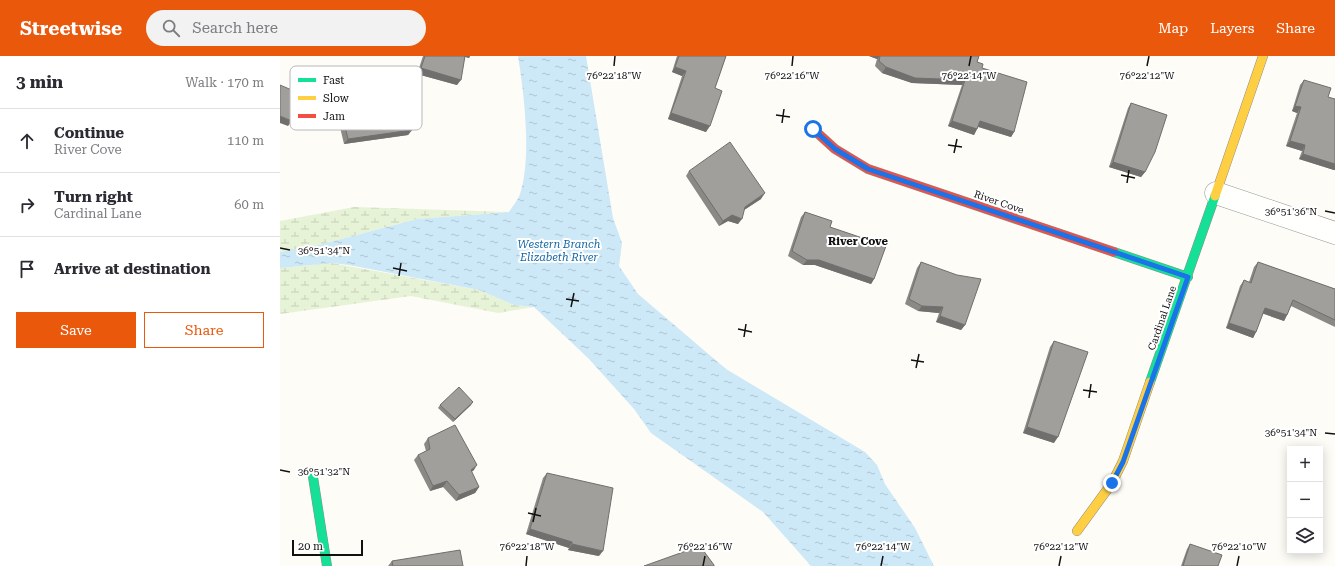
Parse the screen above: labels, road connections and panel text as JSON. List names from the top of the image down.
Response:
{
  "streets": {
    "street": ["River Cove", "Cardinal Lane"]
  },
  "crossings": [
    ["River Cove", "Cardinal Lane"]
  ],
  "districts": ["River Cove"],
  "water": ["Western Branch Elizabeth River"],
  "legend": ["Fast", "Slow", "Jam"],
  "scale_bar": "20 m",
  "page": {
    "header": "Streetwise",
    "search": "Search here",
    "nav": ["Map", "Layers", "Share"],
    "heading": ["3 min", "Walk · 170 m"],
    "list": [
      ["Continue", "River Cove", "110 m"],
      ["Turn right", "Cardinal Lane", "60 m"],
      "Arrive at destination"
    ],
    "buttons": ["Save", "Share"],
    "map_buttons": ["+", "−"],
    "scale": "20 m"
  },
  "coordinates": [
    "76°22'18\"W",
    "76°22'16\"W",
    "76°22'14\"W",
    "76°22'12\"W",
    "36°51'36\"N",
    "36°51'34\"N",
    "36°51'32\"N",
    "76°22'10\"W"
  ]
}
